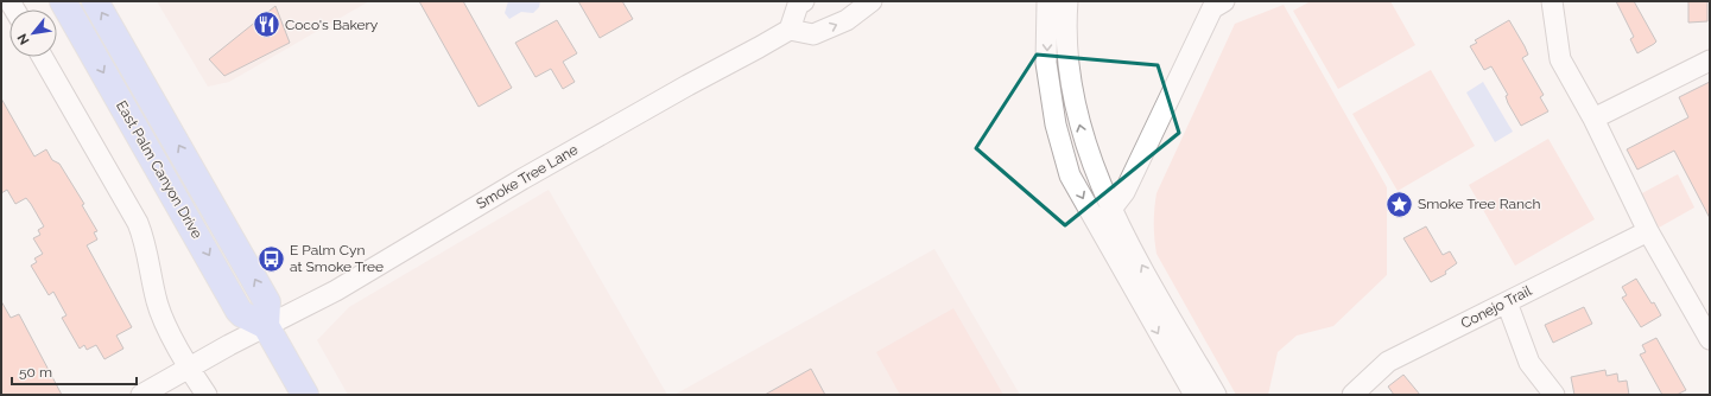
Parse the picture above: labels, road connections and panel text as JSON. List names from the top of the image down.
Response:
{
  "streets": {
    "main road": ["East Palm Canyon Drive"],
    "street": ["Smoke Tree Lane", "Conejo Trail"]
  },
  "crossings": [
    ["East Palm Canyon Drive", "Smoke Tree Lane"]
  ],
  "places": {
    "restaurant": ["Coco's Bakery"],
    "place": ["Smoke Tree Ranch"],
    "bus stop": ["E Palm Cyn at Smoke Tree"]
  },
  "scale_bar": "50 m",
  "north": "bottom left"
}
